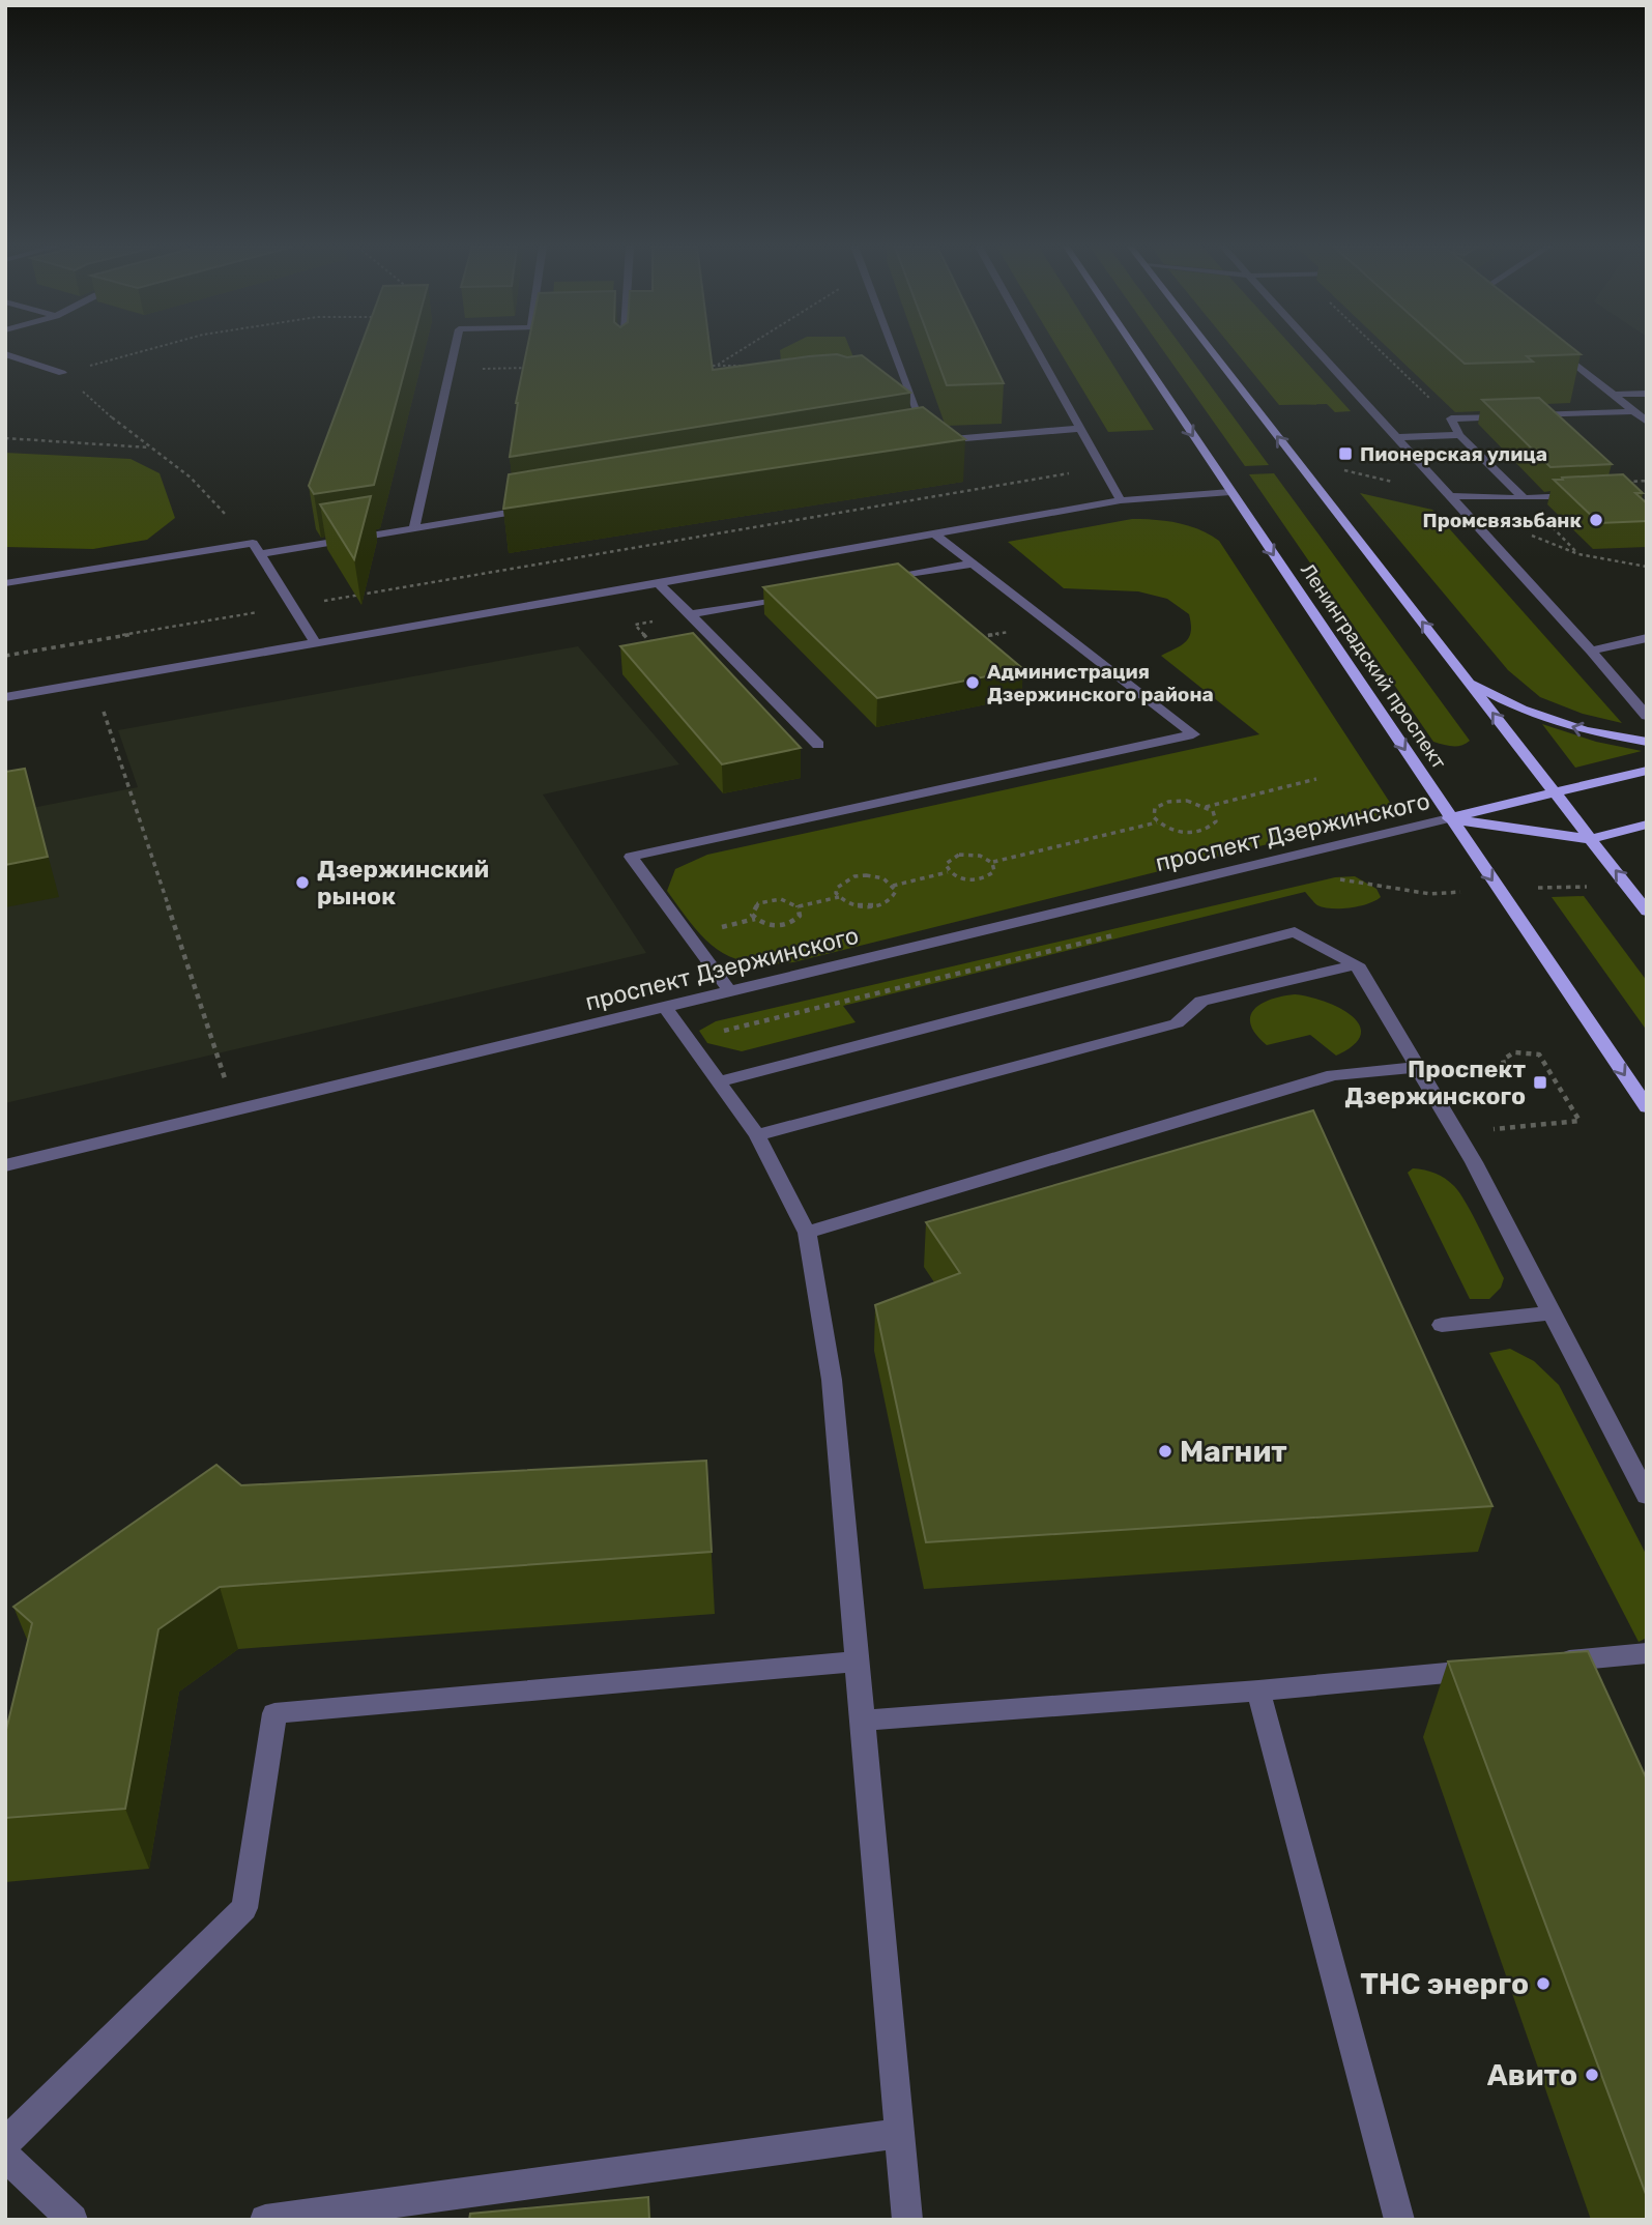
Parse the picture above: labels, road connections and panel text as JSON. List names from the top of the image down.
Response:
{
  "streets": {
    "main road": ["Ленинградский проспект", "проспект Дзержинского"]
  },
  "crossings": [
    ["Ленинградский проспект", "проспект Дзержинского"]
  ],
  "places": {
    "transit": ["Пионерская улица", "Проспект Дзержинского"],
    "other": [
      "Промсвязьбанк",
      "Администрация Дзержинского района",
      "Дзержинский рынок",
      "Магнит",
      "ТНС энерго",
      "Авито"
    ]
  }
}
